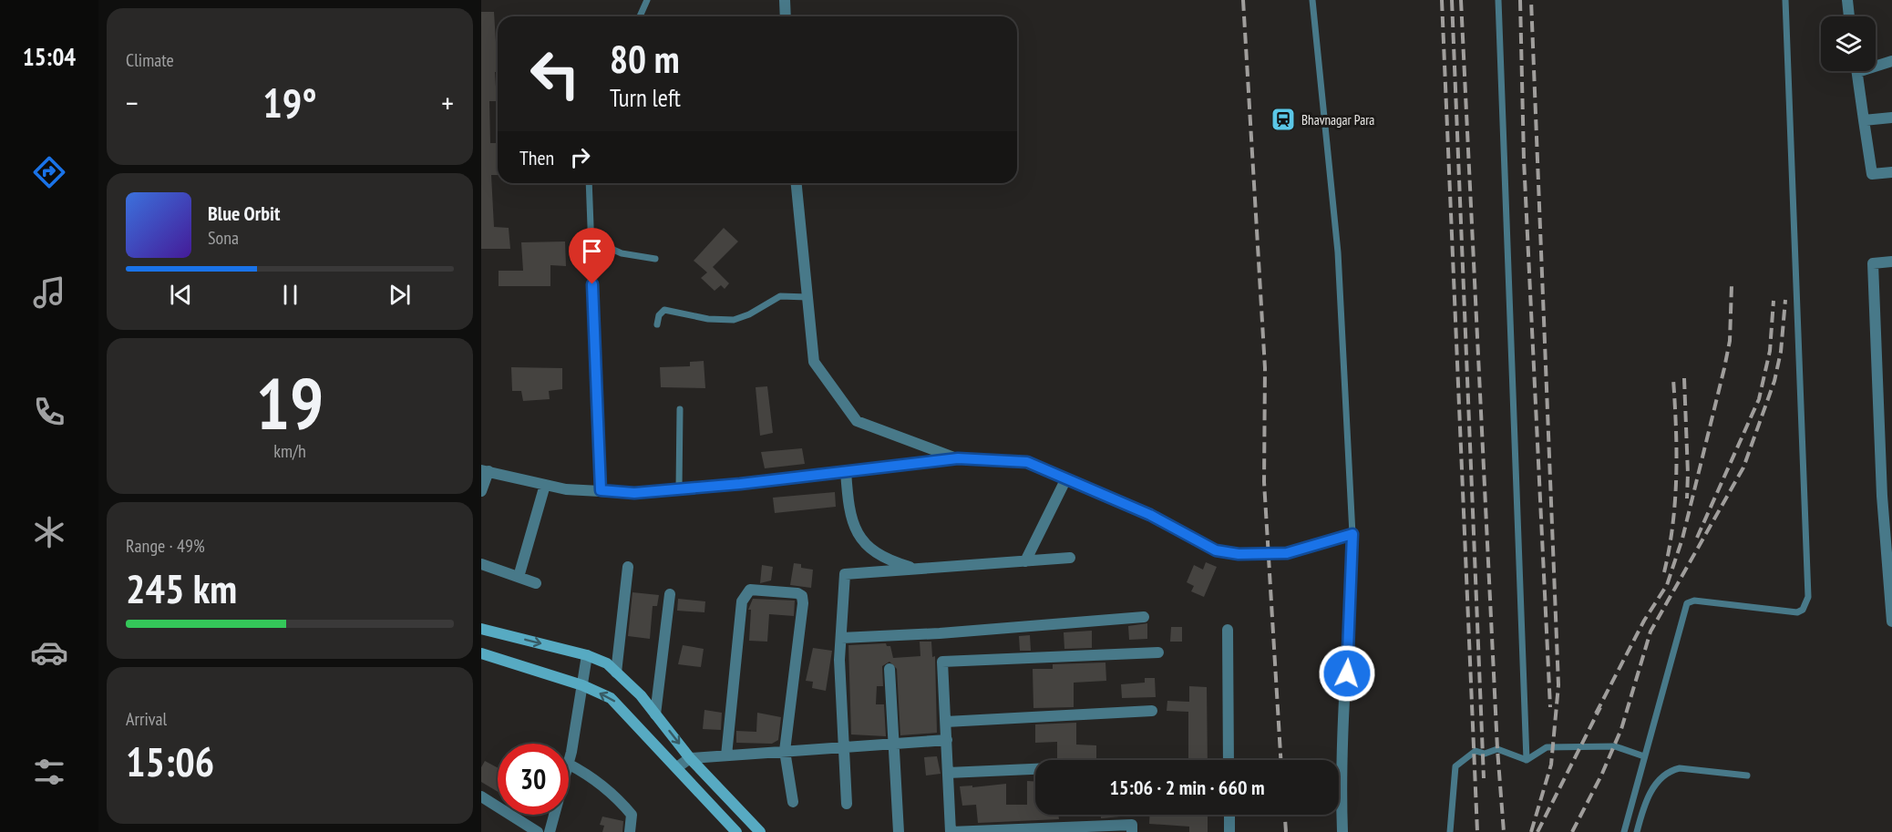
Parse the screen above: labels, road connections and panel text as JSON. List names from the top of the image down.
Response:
{
  "places": {
    "station": ["Bhavnagar Para"]
  },
  "page": {
    "tabs": "15:04",
    "tile": [
      "Climate",
      ["19", "km/h"],
      ["Range · 49%", "245 km"],
      ["Arrival", "15:06"]
    ],
    "turn": ["80 m", "Turn left"],
    "heat": ["−", "19°", "+"],
    "then": "Then",
    "song": ["Blue Orbit", "Sona"],
    "limit": "30",
    "trip": "15:06 · 2 min · 660 m"
  }
}
